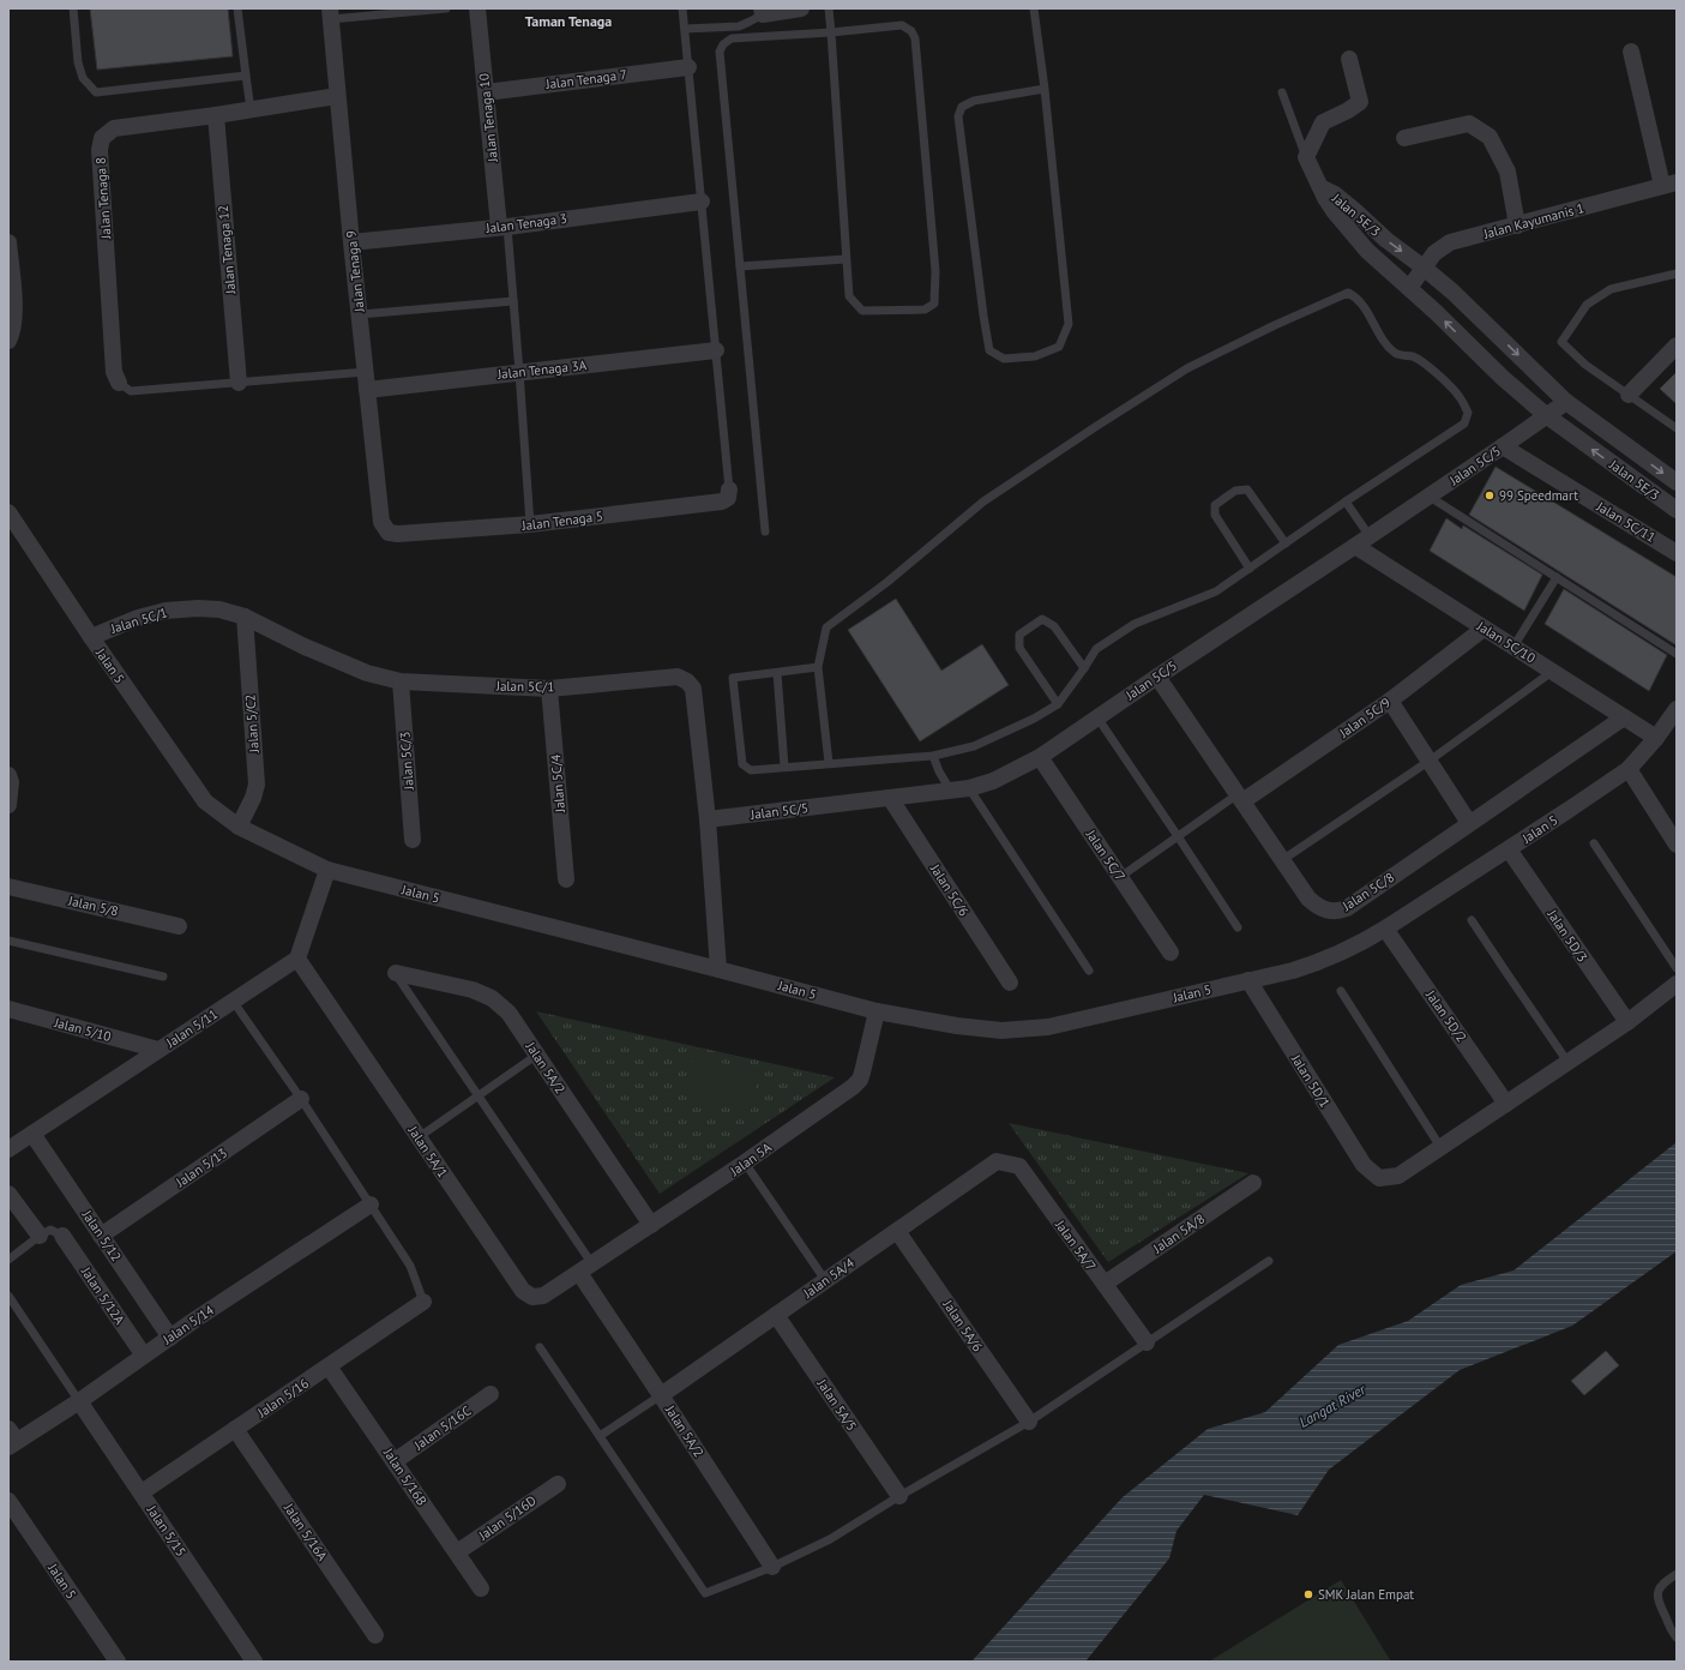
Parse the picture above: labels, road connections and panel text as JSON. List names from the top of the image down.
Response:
{
  "streets": {
    "street": [
      "Jalan Tenaga 7",
      "Jalan Tenaga 10",
      "Jalan Tenaga 8",
      "Jalan 5E/3",
      "Jalan Kayumanis 1",
      "Jalan Tenaga 3",
      "Jalan Tenaga 12",
      "Jalan Tenaga 9",
      "Jalan Tenaga 3A",
      "Jalan 5C/5",
      "Jalan Tenaga 5",
      "Jalan 5C/11",
      "Jalan 5C/1",
      "Jalan 5C/10",
      "Jalan 5",
      "Jalan 5C/9",
      "Jalan 5/C2",
      "Jalan 5C/3",
      "Jalan 5C/4",
      "Jalan 5C/7",
      "Jalan 5C/6",
      "Jalan 5C/8",
      "Jalan 5/8",
      "Jalan 5D/3",
      "Jalan 5D/2",
      "Jalan 5/11",
      "Jalan 5/10",
      "Jalan 5A/2",
      "Jalan 5D/1",
      "Jalan 5A/1",
      "Jalan 5A",
      "Jalan 5/13",
      "Jalan 5A/8",
      "Jalan 5/12",
      "Jalan 5A/7",
      "Jalan 5A/4",
      "Jalan 5/12A",
      "Jalan 5/14",
      "Jalan 5A/6",
      "Jalan 5/16",
      "Jalan 5A/5",
      "Jalan 5/16C",
      "Jalan 5/16B",
      "Jalan 5/16D",
      "Jalan 5/15",
      "Jalan 5/16A"
    ]
  },
  "crossings": [
    ["Jalan Tenaga 7", "Jalan Tenaga 10"],
    ["Jalan Tenaga 10", "Jalan Tenaga 3"],
    ["Jalan Tenaga 8", "Jalan Tenaga 12"],
    ["Jalan Tenaga 8", "Jalan Tenaga 9"],
    ["Jalan 5E/3", "Jalan Kayumanis 1"],
    ["Jalan 5E/3", "Jalan 5C/5"],
    ["Jalan Tenaga 3", "Jalan Tenaga 9"],
    ["Jalan Tenaga 9", "Jalan Tenaga 3A"],
    ["Jalan Tenaga 9", "Jalan Tenaga 5"],
    ["Jalan 5C/5", "Jalan 5C/11"],
    ["Jalan 5C/5", "Jalan 5C/1"],
    ["Jalan 5C/5", "Jalan 5C/10"],
    ["Jalan 5C/5", "Jalan 5C/7"],
    ["Jalan 5C/5", "Jalan 5C/6"],
    ["Jalan 5C/5", "Jalan 5C/8"],
    ["Jalan 5C/1", "Jalan 5"],
    ["Jalan 5C/1", "Jalan 5/C2"],
    ["Jalan 5C/1", "Jalan 5C/3"],
    ["Jalan 5C/1", "Jalan 5C/4"],
    ["Jalan 5C/10", "Jalan 5"],
    ["Jalan 5C/10", "Jalan 5C/9"],
    ["Jalan 5C/10", "Jalan 5C/8"],
    ["Jalan 5", "Jalan 5/C2"],
    ["Jalan 5", "Jalan 5D/3"],
    ["Jalan 5", "Jalan 5D/2"],
    ["Jalan 5", "Jalan 5D/1"],
    ["Jalan 5", "Jalan 5A"],
    ["Jalan 5C/9", "Jalan 5C/8"],
    ["Jalan 5/11", "Jalan 5/10"],
    ["Jalan 5/11", "Jalan 5A/1"],
    ["Jalan 5/11", "Jalan 5/12"],
    ["Jalan 5A/2", "Jalan 5A/1"],
    ["Jalan 5A/2", "Jalan 5A"],
    ["Jalan 5A/2", "Jalan 5A/4"],
    ["Jalan 5A/1", "Jalan 5A"],
    ["Jalan 5/13", "Jalan 5/12"],
    ["Jalan 5A/8", "Jalan 5A/7"],
    ["Jalan 5/12", "Jalan 5/14"],
    ["Jalan 5A/7", "Jalan 5A/4"],
    ["Jalan 5A/4", "Jalan 5A/6"],
    ["Jalan 5A/4", "Jalan 5A/5"],
    ["Jalan 5/12A", "Jalan 5/14"],
    ["Jalan 5/14", "Jalan 5/15"],
    ["Jalan 5/16", "Jalan 5/16B"],
    ["Jalan 5/16", "Jalan 5/15"],
    ["Jalan 5/16", "Jalan 5/16A"],
    ["Jalan 5/16C", "Jalan 5/16B"],
    ["Jalan 5/16B", "Jalan 5/16D"]
  ],
  "districts": ["Taman Tenaga"],
  "water": ["Langat River"],
  "places": ["99 Speedmart", "SMK Jalan Empat"]
}
